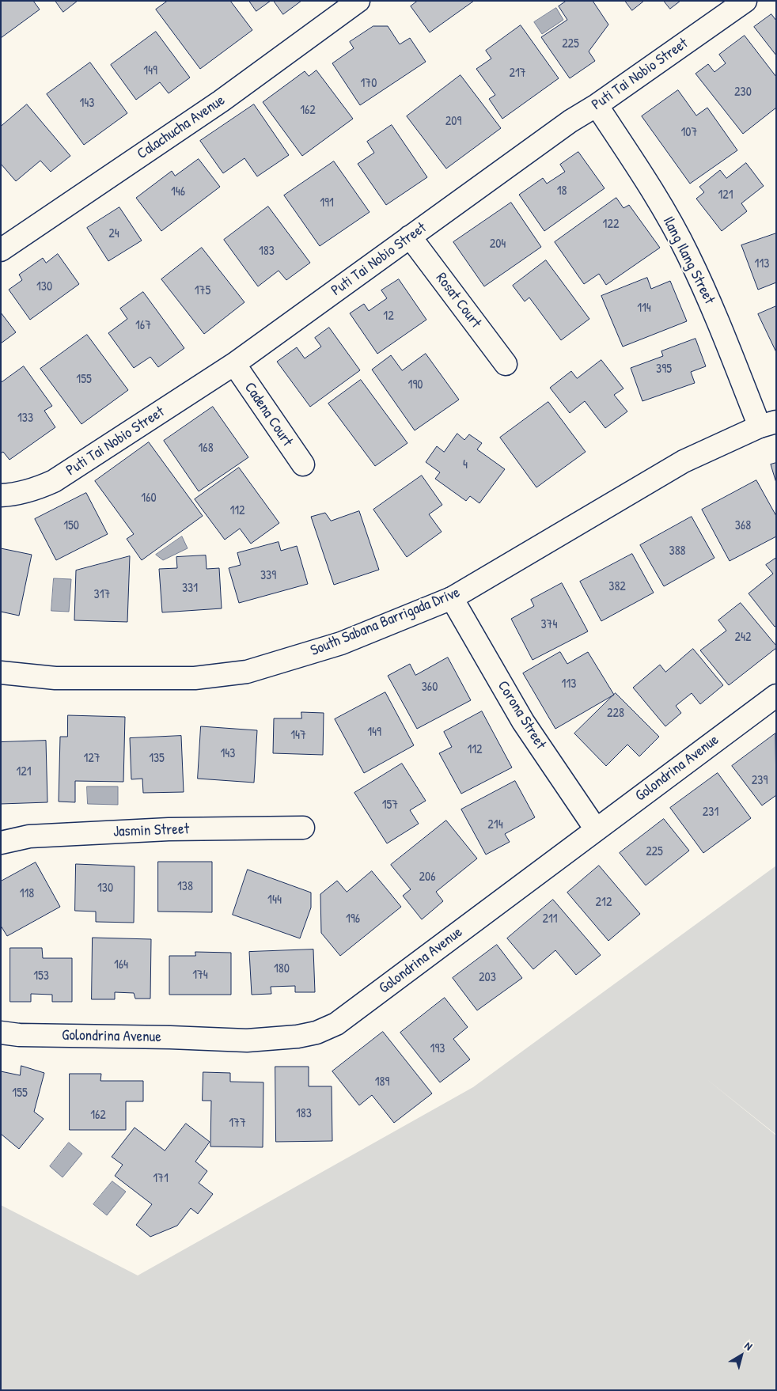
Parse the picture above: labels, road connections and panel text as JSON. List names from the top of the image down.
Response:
{
  "streets": {
    "street": [
      "Puti Tai Nobio Street",
      "Calachucha Avenue",
      "Ilang Ilang Street",
      "Rosat Court",
      "Cadena Court",
      "South Sabana Barrigada Drive",
      "Corona Street",
      "Golondrina Avenue",
      "Jasmin Street"
    ]
  },
  "crossings": [
    ["Puti Tai Nobio Street", "Ilang Ilang Street"],
    ["Puti Tai Nobio Street", "Rosat Court"],
    ["Puti Tai Nobio Street", "Cadena Court"],
    ["Ilang Ilang Street", "South Sabana Barrigada Drive"],
    ["South Sabana Barrigada Drive", "Corona Street"],
    ["Corona Street", "Golondrina Avenue"]
  ],
  "house_numbers": [
    "225",
    "149",
    "217",
    "170",
    "230",
    "143",
    "162",
    "209",
    "107",
    "18",
    "146",
    "121",
    "191",
    "122",
    "24",
    "204",
    "183",
    "113",
    "130",
    "175",
    "114",
    "12",
    "167",
    "395",
    "155",
    "190",
    "133",
    "168",
    "4",
    "160",
    "112",
    "150",
    "368",
    "388",
    "339",
    "382",
    "331",
    "317",
    "374",
    "242",
    "113",
    "360",
    "228",
    "149",
    "147",
    "112",
    "143",
    "127",
    "135",
    "121",
    "239",
    "157",
    "231",
    "214",
    "225",
    "206",
    "138",
    "130",
    "118",
    "144",
    "212",
    "196",
    "211",
    "164",
    "180",
    "174",
    "153",
    "203",
    "193",
    "189",
    "155",
    "183",
    "162",
    "177",
    "171"
  ],
  "north": "top right"
}
